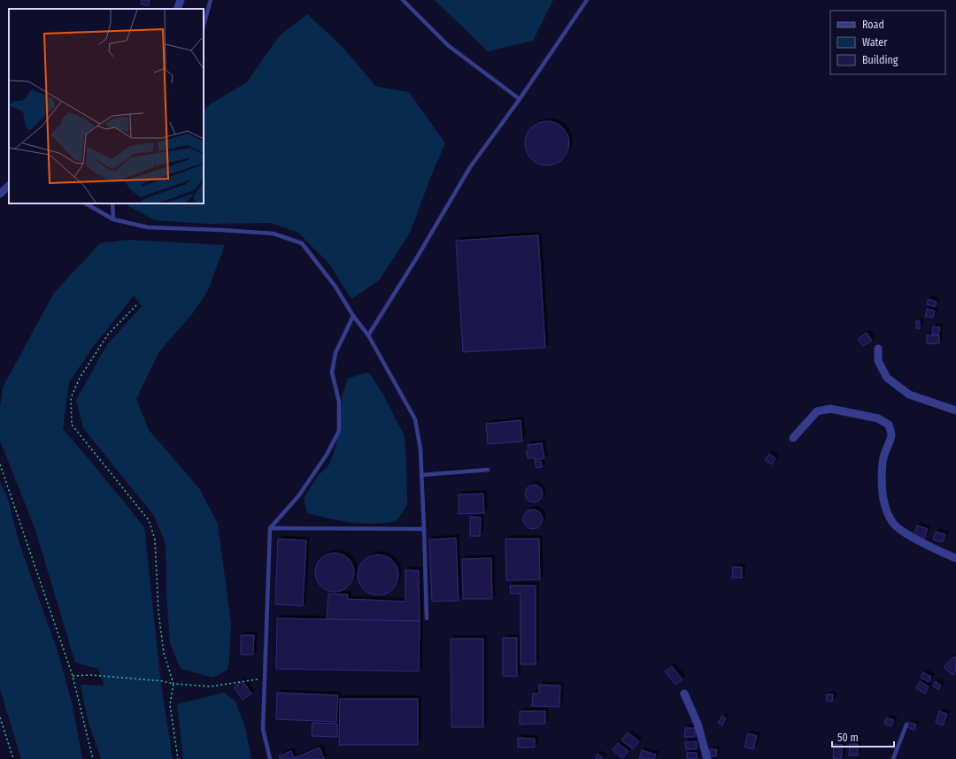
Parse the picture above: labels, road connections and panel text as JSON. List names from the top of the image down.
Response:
{
  "legend": ["Road", "Water", "Building"],
  "scale_bar": "50 m"
}
